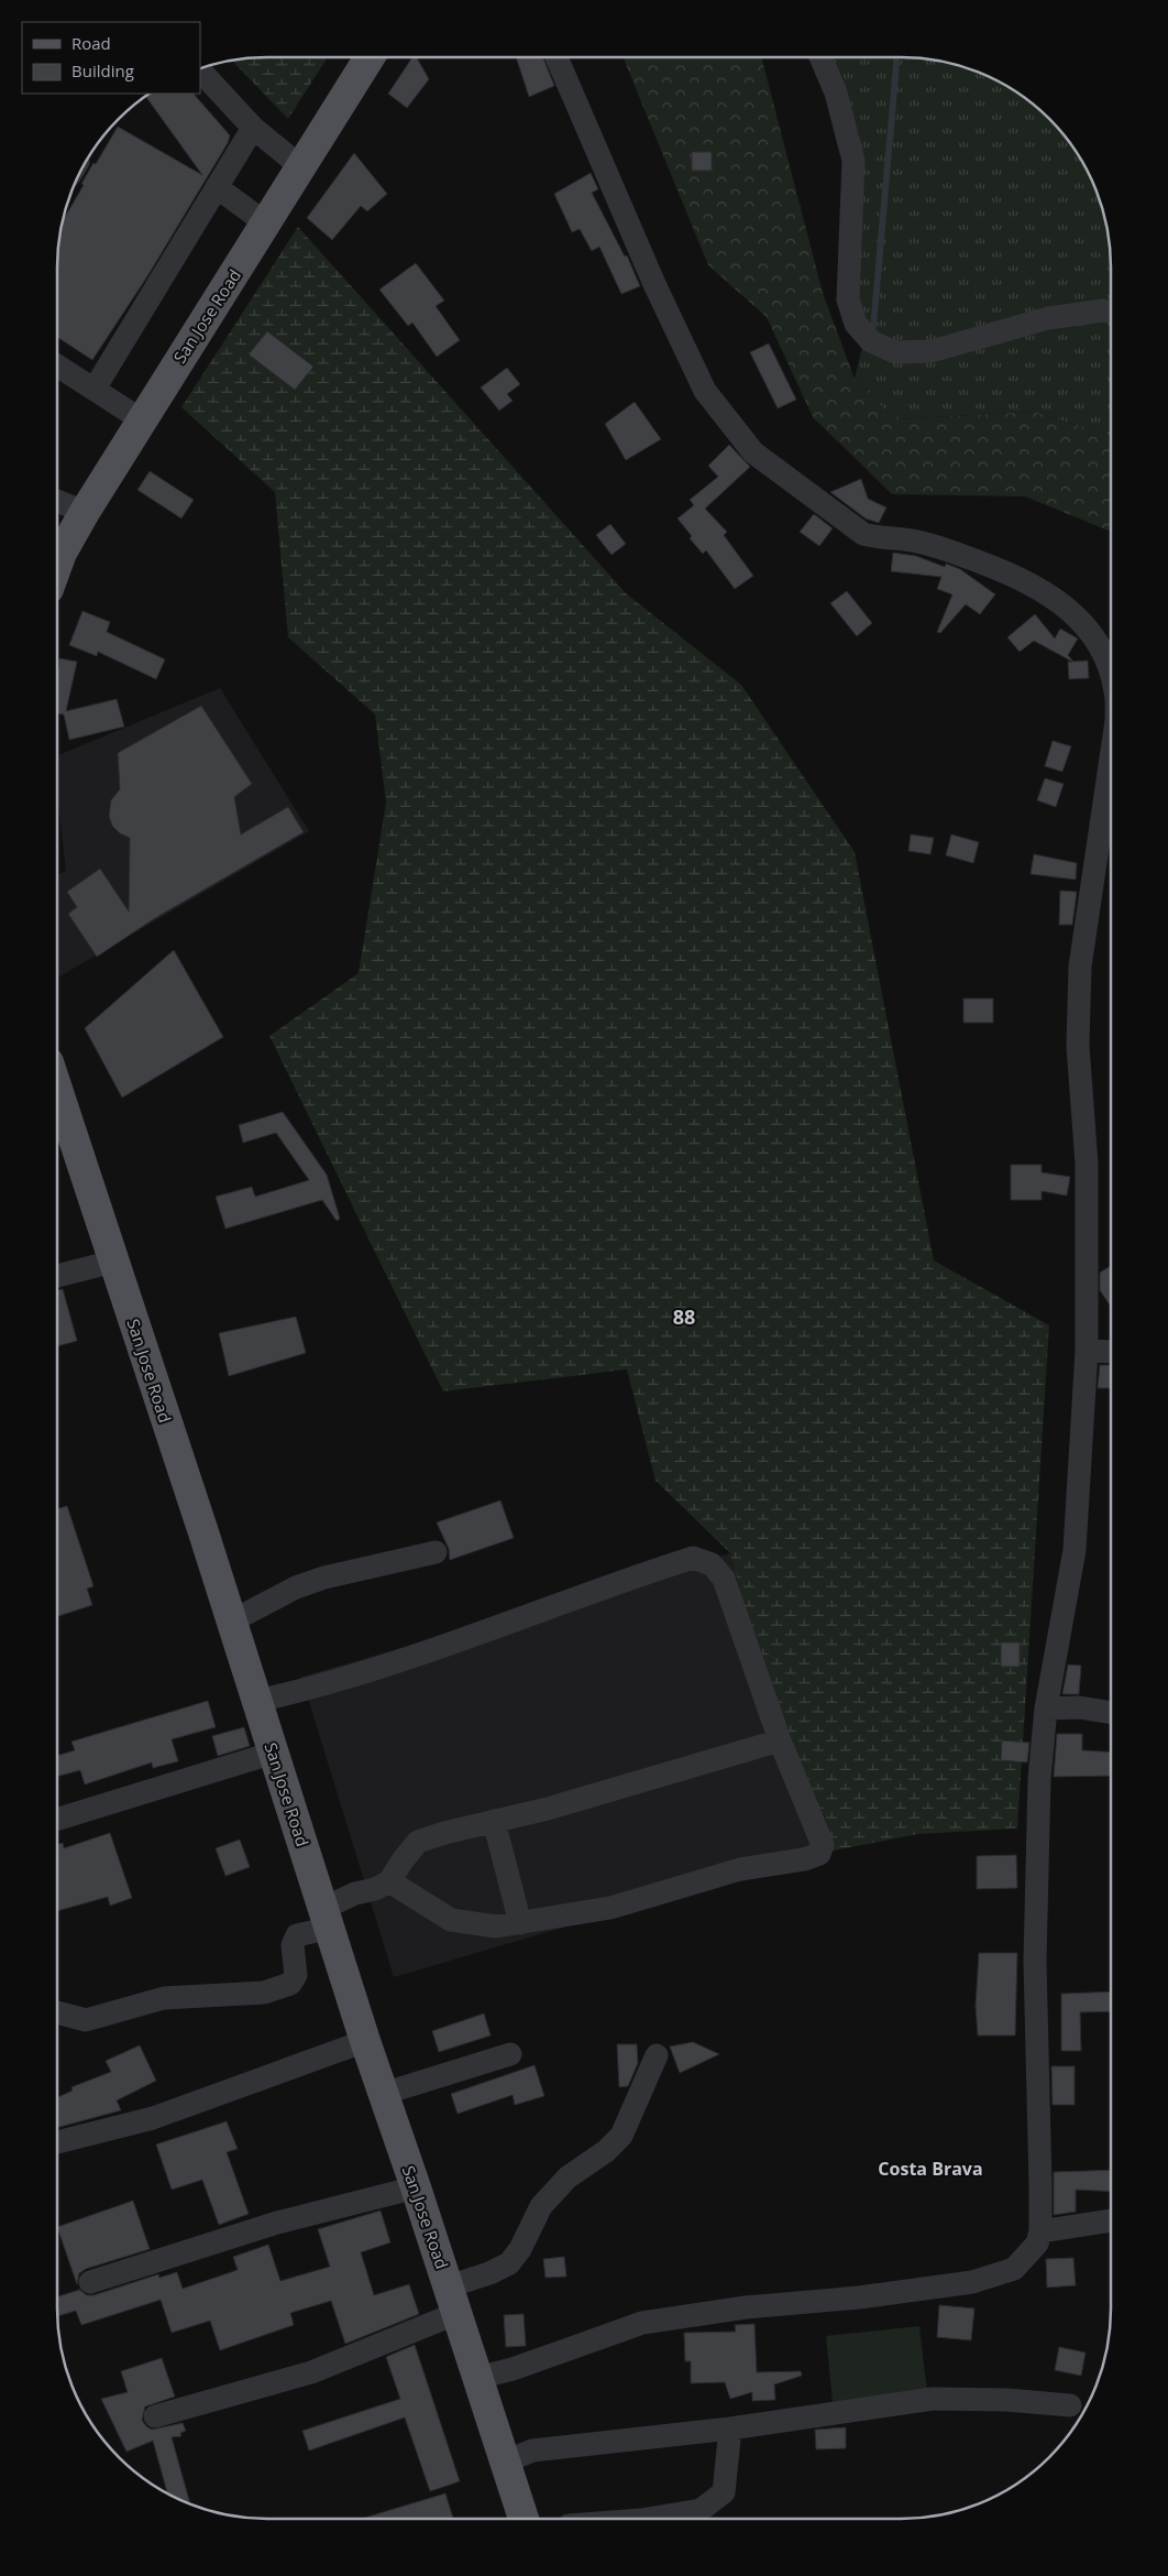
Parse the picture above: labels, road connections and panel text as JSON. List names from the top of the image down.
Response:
{
  "streets": {
    "main road": ["San Jose Road"]
  },
  "districts": ["88", "Costa Brava"],
  "legend": ["Road", "Building"]
}
